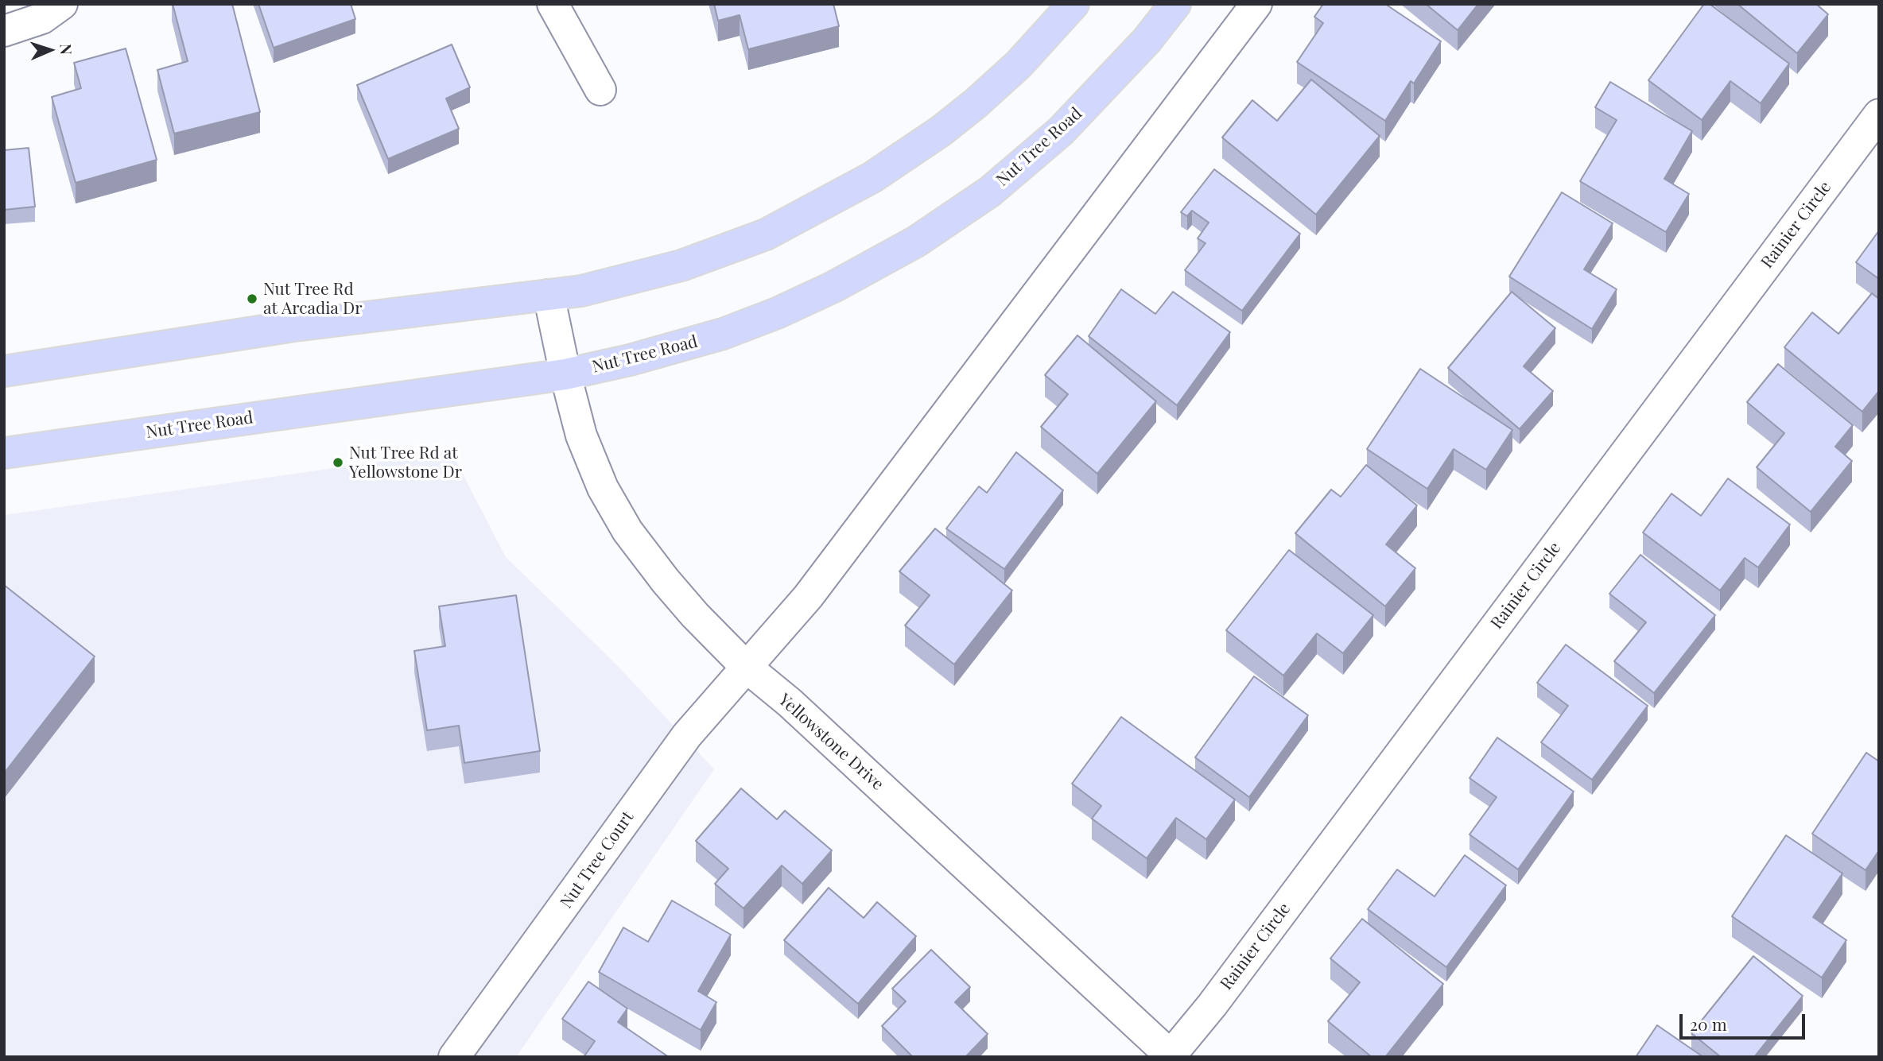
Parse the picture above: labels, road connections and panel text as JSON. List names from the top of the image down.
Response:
{
  "streets": {
    "main road": ["Nut Tree Road"],
    "street": ["Rainier Circle", "Yellowstone Drive", "Nut Tree Court"]
  },
  "crossings": [
    ["Nut Tree Road", "Yellowstone Drive"],
    ["Rainier Circle", "Yellowstone Drive"],
    ["Yellowstone Drive", "Nut Tree Court"]
  ],
  "places": ["Nut Tree Rd at Arcadia Dr", "Nut Tree Rd at Yellowstone Dr"],
  "scale_bar": "20 m",
  "north": "right"
}
